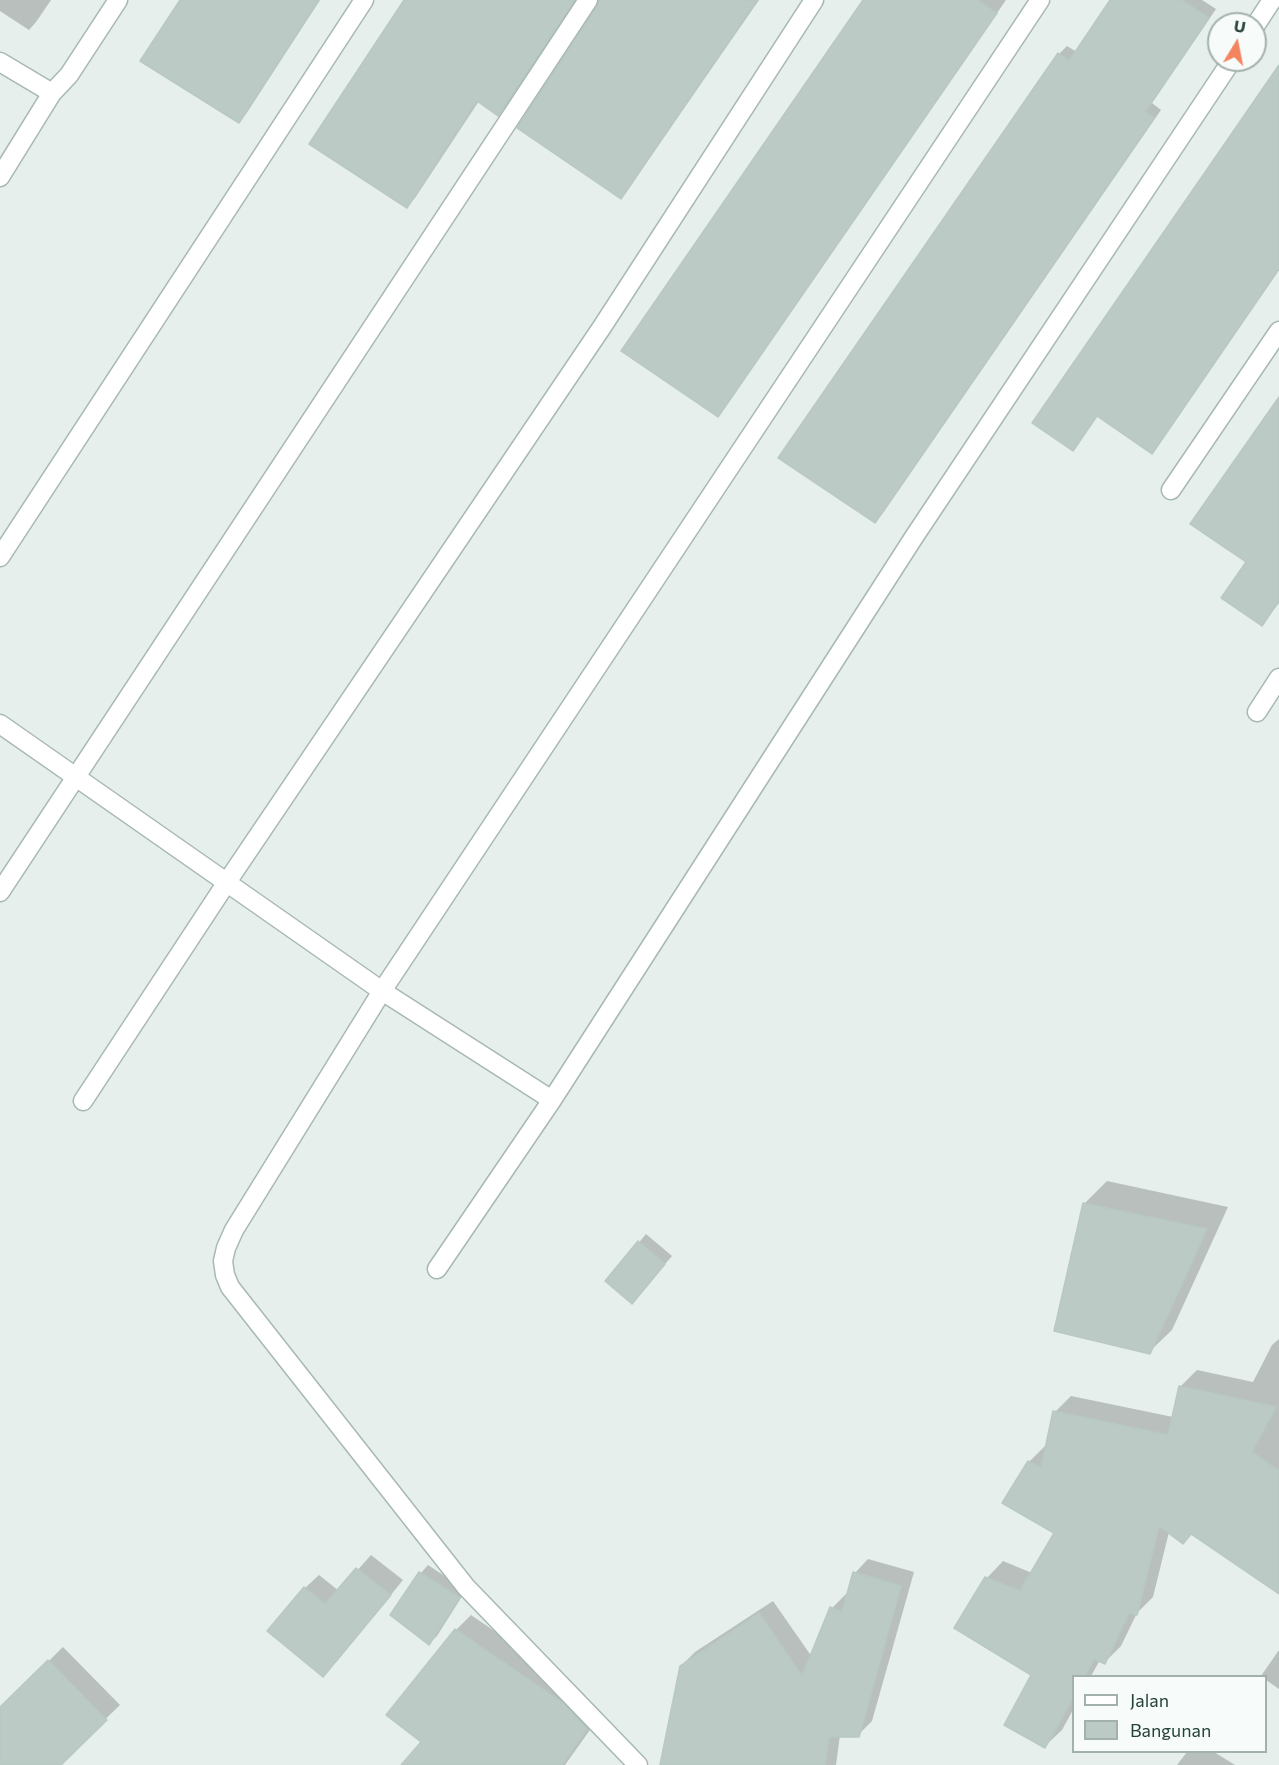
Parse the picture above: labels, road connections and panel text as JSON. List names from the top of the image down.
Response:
{
  "legend": ["Jalan", "Bangunan"],
  "north": "top"
}
